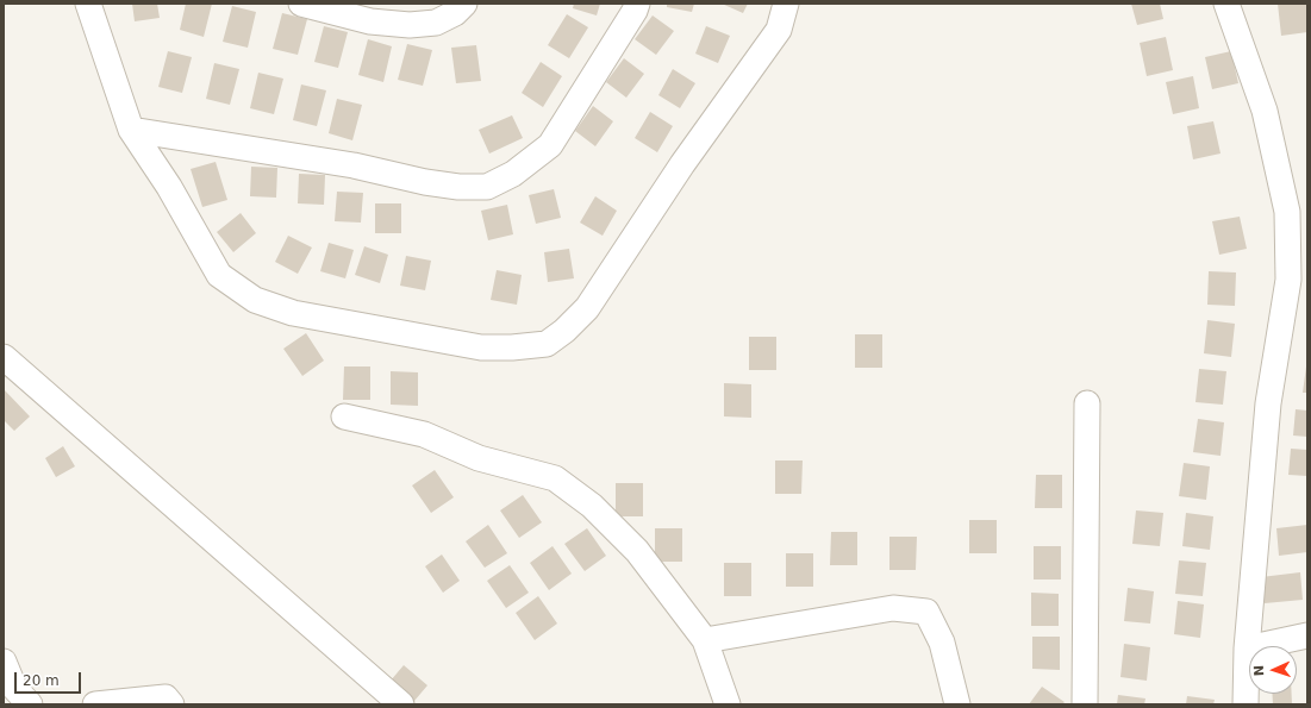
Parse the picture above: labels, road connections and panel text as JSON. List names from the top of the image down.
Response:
{
  "scale_bar": "20 m",
  "north": "left"
}
